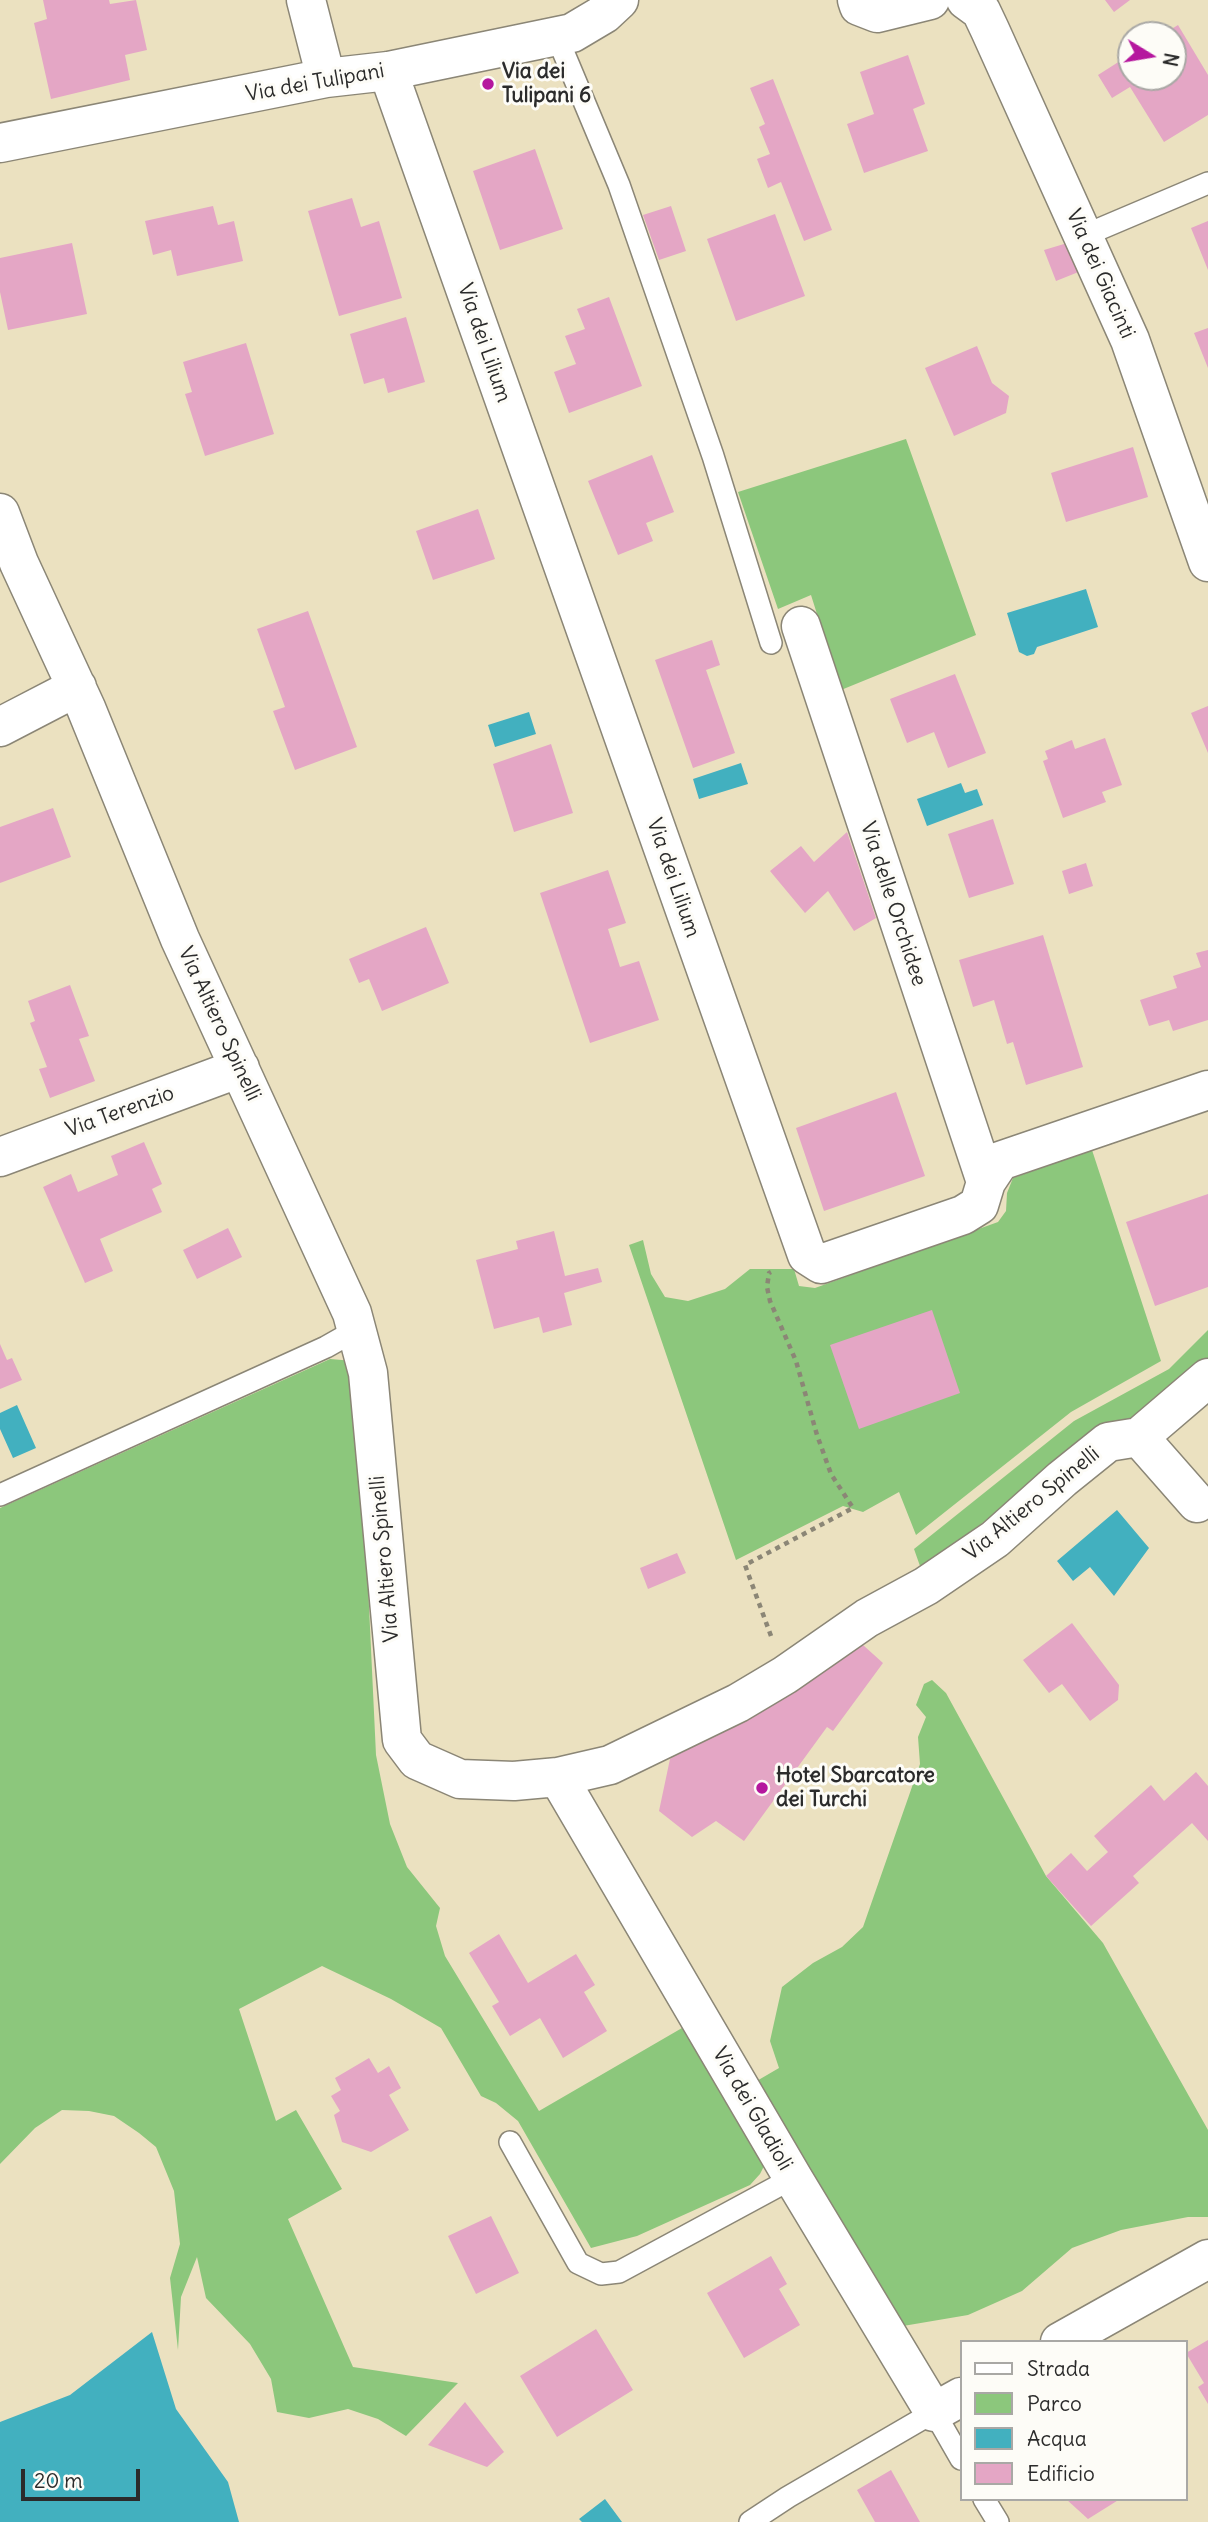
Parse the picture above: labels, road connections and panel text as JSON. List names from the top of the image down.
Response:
{
  "streets": {
    "street": [
      "Via dei Tulipani",
      "Via dei Giacinti",
      "Via dei Lilium",
      "Via delle Orchidee",
      "Via Altiero Spinelli",
      "Via Terenzio",
      "Via dei Gladioli"
    ]
  },
  "crossings": [
    ["Via dei Tulipani", "Via dei Lilium"],
    ["Via Altiero Spinelli", "Via Terenzio"],
    ["Via Altiero Spinelli", "Via dei Gladioli"]
  ],
  "places": ["Via dei Tulipani 6", "Hotel Sbarcatore dei Turchi"],
  "legend": [
    "Strada",
    "Parco",
    "Acqua",
    "Edificio"
  ],
  "scale_bar": "20 m",
  "north": "right"
}
